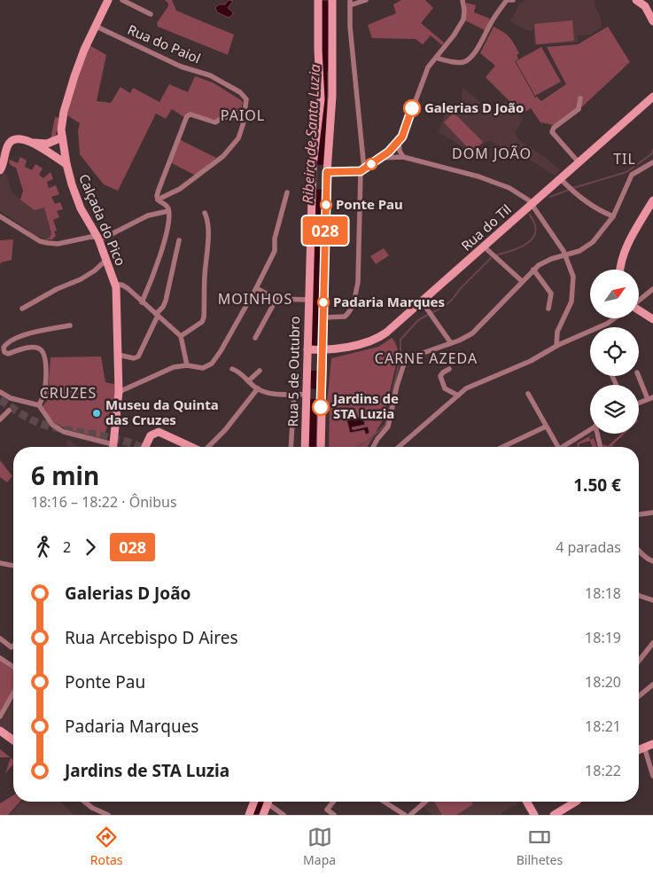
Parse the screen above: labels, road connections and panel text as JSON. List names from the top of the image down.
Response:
{
  "streets": {
    "main road": ["Calçada do Pico", "Rua do Til", "Rua 5 de Outubro"],
    "street": ["Rua do Paiol"]
  },
  "crossings": [
    ["Rua do Paiol", "Calçada do Pico"],
    ["Rua do Til", "Rua 5 de Outubro"]
  ],
  "districts": [
    "PAIOL",
    "DOM JOÃO",
    "TIL",
    "MOINHOS",
    "CARNE AZEDA",
    "CRUZES"
  ],
  "water": ["Ribeira de Santa Luzia"],
  "places": [
    "Galerias D João",
    "Ponte Pau",
    "Padaria Marques",
    "Jardins de STA Luzia",
    "Museu da Quinta das Cruzes"
  ],
  "lines": ["bus line 028"],
  "north": "top right",
  "page": {
    "on_map": "028",
    "heading": ["6 min", "18:16 – 18:22 · Ônibus", "1.50 €"],
    "legs": ["2", "028", "4 paradas"],
    "list": [
      {
        "name": "Galerias D João",
        "value": "18:18"
      },
      {
        "name": "Rua Arcebispo D Aires",
        "value": "18:19"
      },
      {
        "name": "Ponte Pau",
        "value": "18:20"
      },
      {
        "name": "Padaria Marques",
        "value": "18:21"
      },
      {
        "name": "Jardins de STA Luzia",
        "value": "18:22"
      }
    ],
    "tabs": ["Rotas", "Mapa", "Bilhetes"]
  }
}
